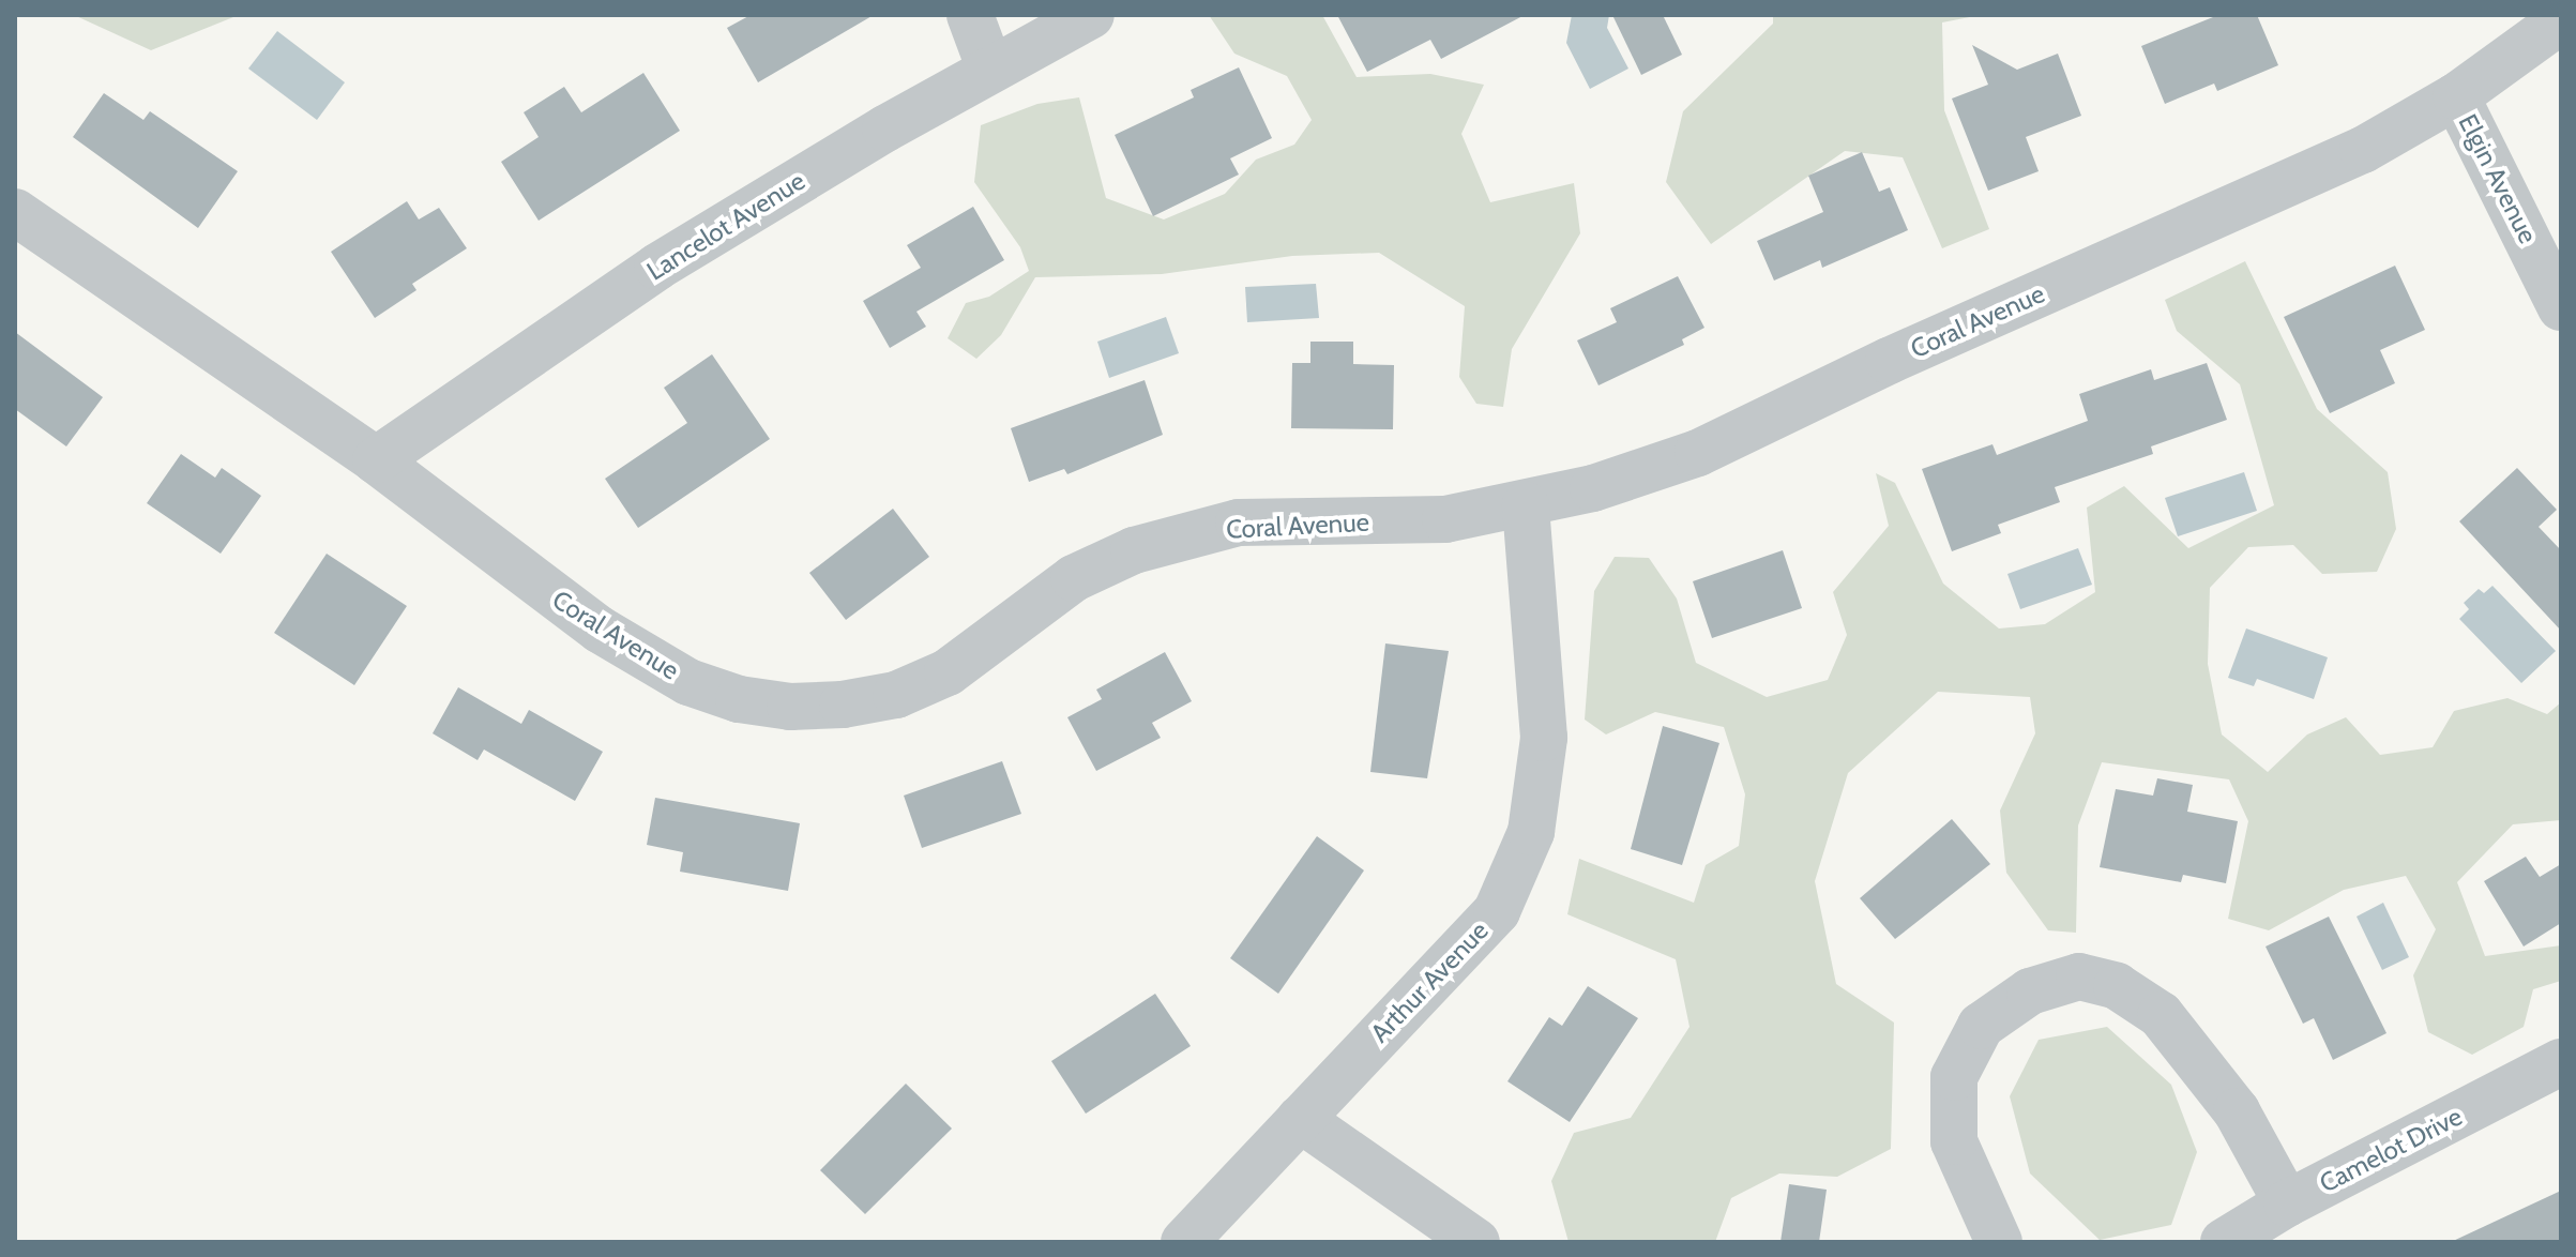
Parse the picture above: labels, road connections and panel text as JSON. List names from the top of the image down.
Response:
{
  "streets": {
    "street": [
      "Elgin Avenue",
      "Lancelot Avenue",
      "Coral Avenue",
      "Arthur Avenue",
      "Camelot Drive"
    ]
  },
  "crossings": [
    ["Elgin Avenue", "Coral Avenue"],
    ["Lancelot Avenue", "Coral Avenue"],
    ["Coral Avenue", "Arthur Avenue"]
  ]
}
